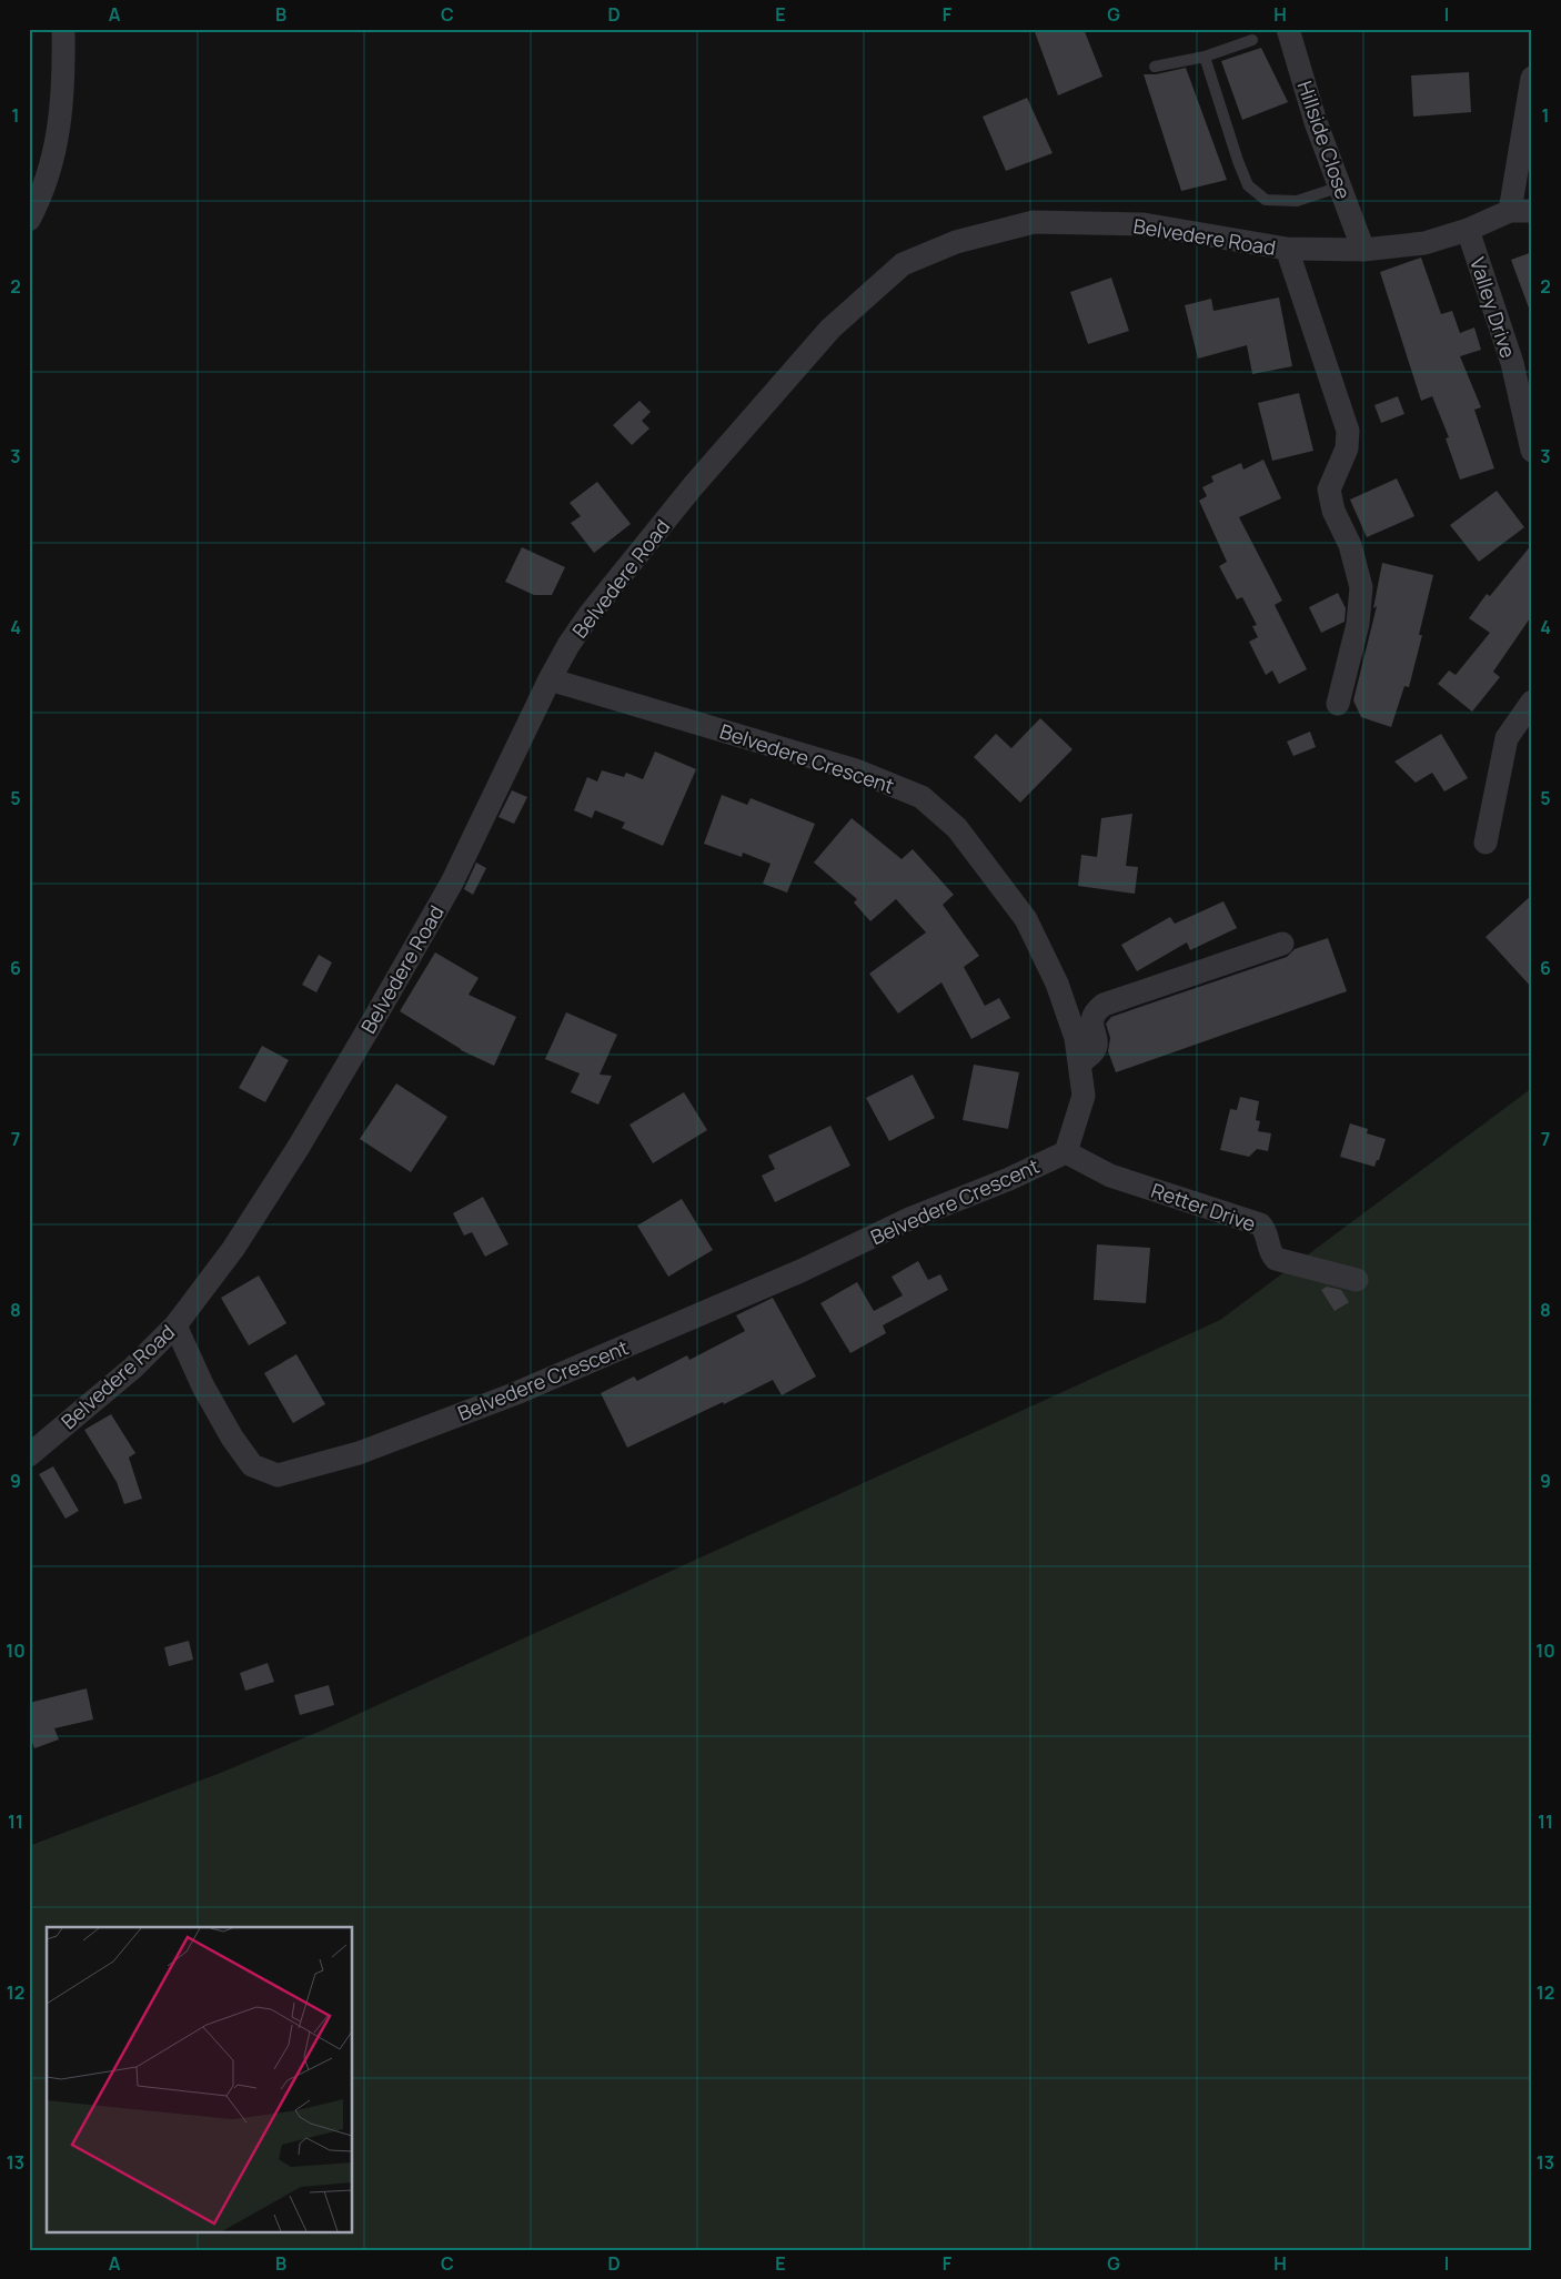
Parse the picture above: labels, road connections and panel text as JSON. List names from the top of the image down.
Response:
{
  "streets": {
    "street": [
      "Hillside Close",
      "Belvedere Road",
      "Valley Drive",
      "Belvedere Crescent",
      "Retter Drive"
    ]
  },
  "crossings": [
    ["Hillside Close", "Belvedere Road"],
    ["Belvedere Road", "Valley Drive"],
    ["Belvedere Road", "Belvedere Crescent"],
    ["Belvedere Crescent", "Retter Drive"]
  ],
  "grid": {
    "columns": [
      "A",
      "B",
      "C",
      "D",
      "E",
      "F",
      "G",
      "H",
      "I"
    ],
    "rows": [
      "1",
      "2",
      "3",
      "4",
      "5",
      "6",
      "7",
      "8",
      "9",
      "10",
      "11",
      "12",
      "13"
    ]
  }
}
